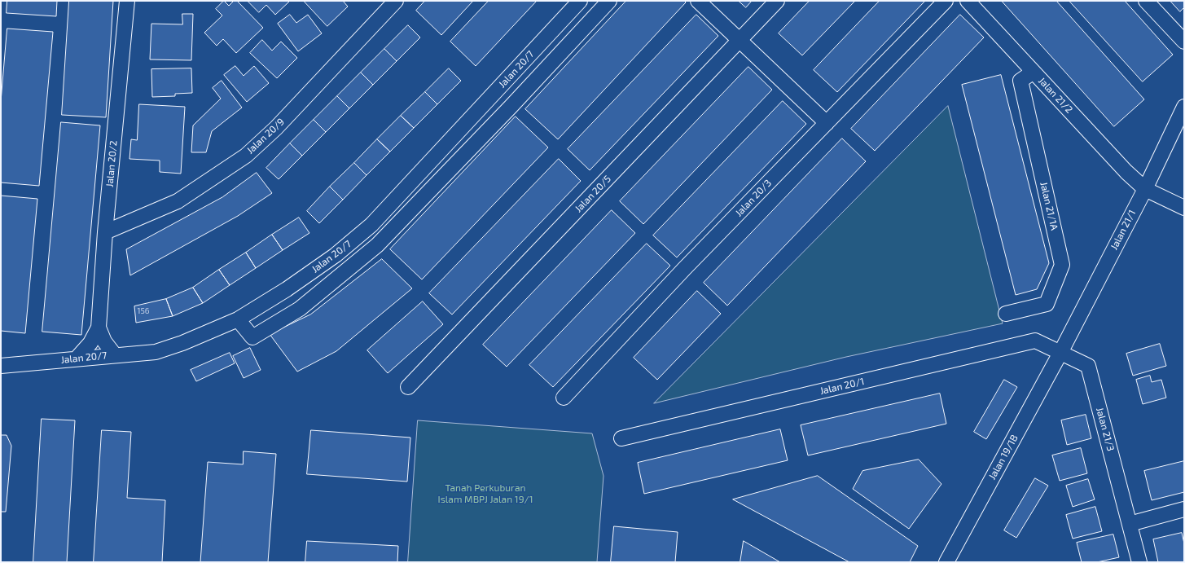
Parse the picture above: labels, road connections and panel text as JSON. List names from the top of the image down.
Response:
{
  "streets": {
    "street": [
      "Jalan 20/7",
      "Jalan 21/2",
      "Jalan 20/9",
      "Jalan 20/2",
      "Jalan 20/5",
      "Jalan 20/3",
      "Jalan 21/1A",
      "Jalan 21/1",
      "Jalan 20/1",
      "Jalan 21/3",
      "Jalan 19/1B"
    ]
  },
  "crossings": [
    ["Jalan 20/7", "Jalan 20/2"],
    ["Jalan 21/2", "Jalan 21/1A"],
    ["Jalan 21/2", "Jalan 21/1"],
    ["Jalan 20/9", "Jalan 20/2"],
    ["Jalan 21/1", "Jalan 20/1"],
    ["Jalan 21/1", "Jalan 21/3"],
    ["Jalan 21/1", "Jalan 19/1B"],
    ["Jalan 20/1", "Jalan 21/3"],
    ["Jalan 20/1", "Jalan 19/1B"],
    ["Jalan 21/3", "Jalan 19/1B"]
  ],
  "parks": ["Tanah Perkuburan Islam MBPJ Jalan 19/1"],
  "house_numbers": ["156"]
}
